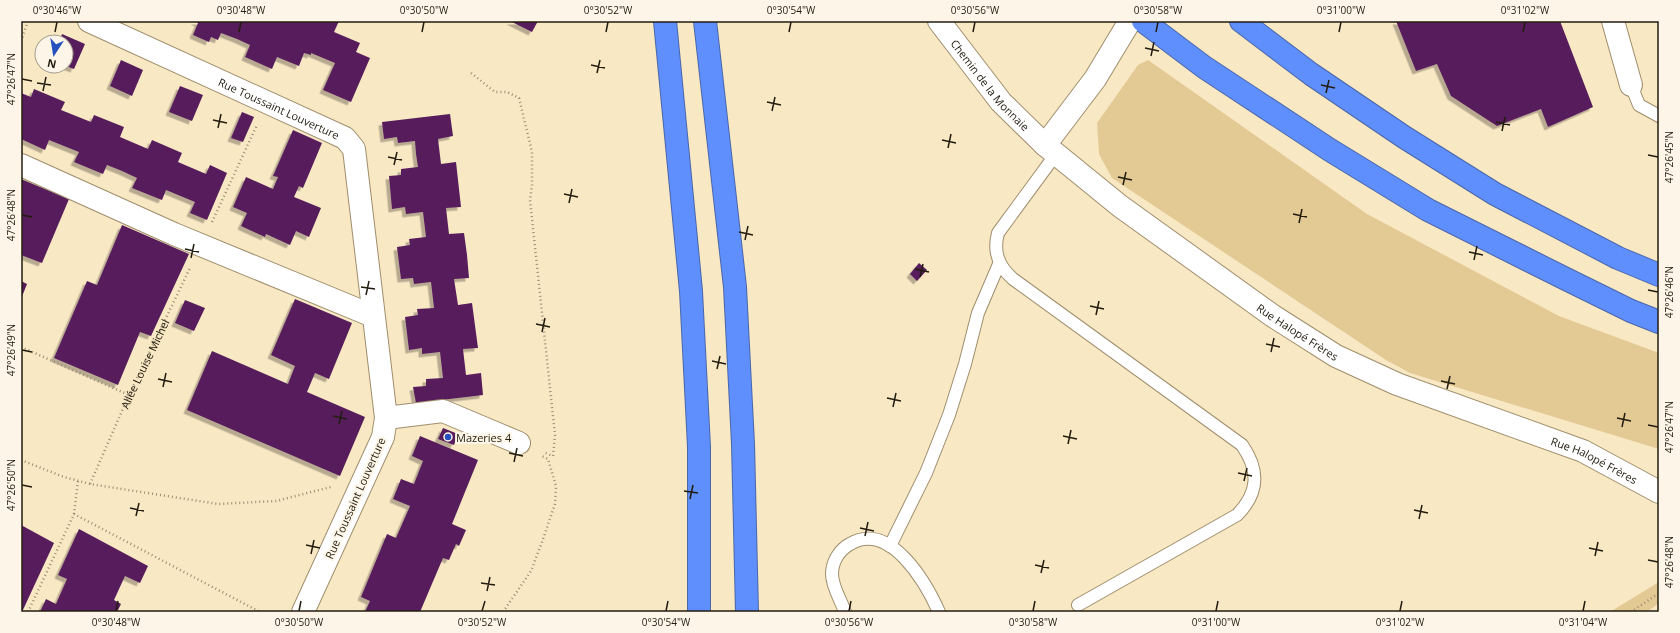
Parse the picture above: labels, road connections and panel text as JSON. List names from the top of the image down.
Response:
{
  "streets": {
    "street": ["Chemin de la Monnaie", "Rue Toussaint Louverture", "Rue Halopé Frères"],
    "path": ["Allée Louise Michel"]
  },
  "crossings": [
    ["Chemin de la Monnaie", "Rue Halopé Frères"],
    ["Rue Toussaint Louverture", "Allée Louise Michel"]
  ],
  "places": ["Mazeries 4"],
  "north": "bottom",
  "coordinates": [
    "0°30'46\"W",
    "0°30'48\"W",
    "0°30'50\"W",
    "0°30'52\"W",
    "0°30'54\"W",
    "0°30'56\"W",
    "0°30'58\"W",
    "0°31'00\"W",
    "0°31'02\"W",
    "47°26'47\"N",
    "47°26'45\"N",
    "47°26'48\"N",
    "47°26'46\"N",
    "47°26'49\"N",
    "47°26'50\"N",
    "0°31'04\"W"
  ]
}
